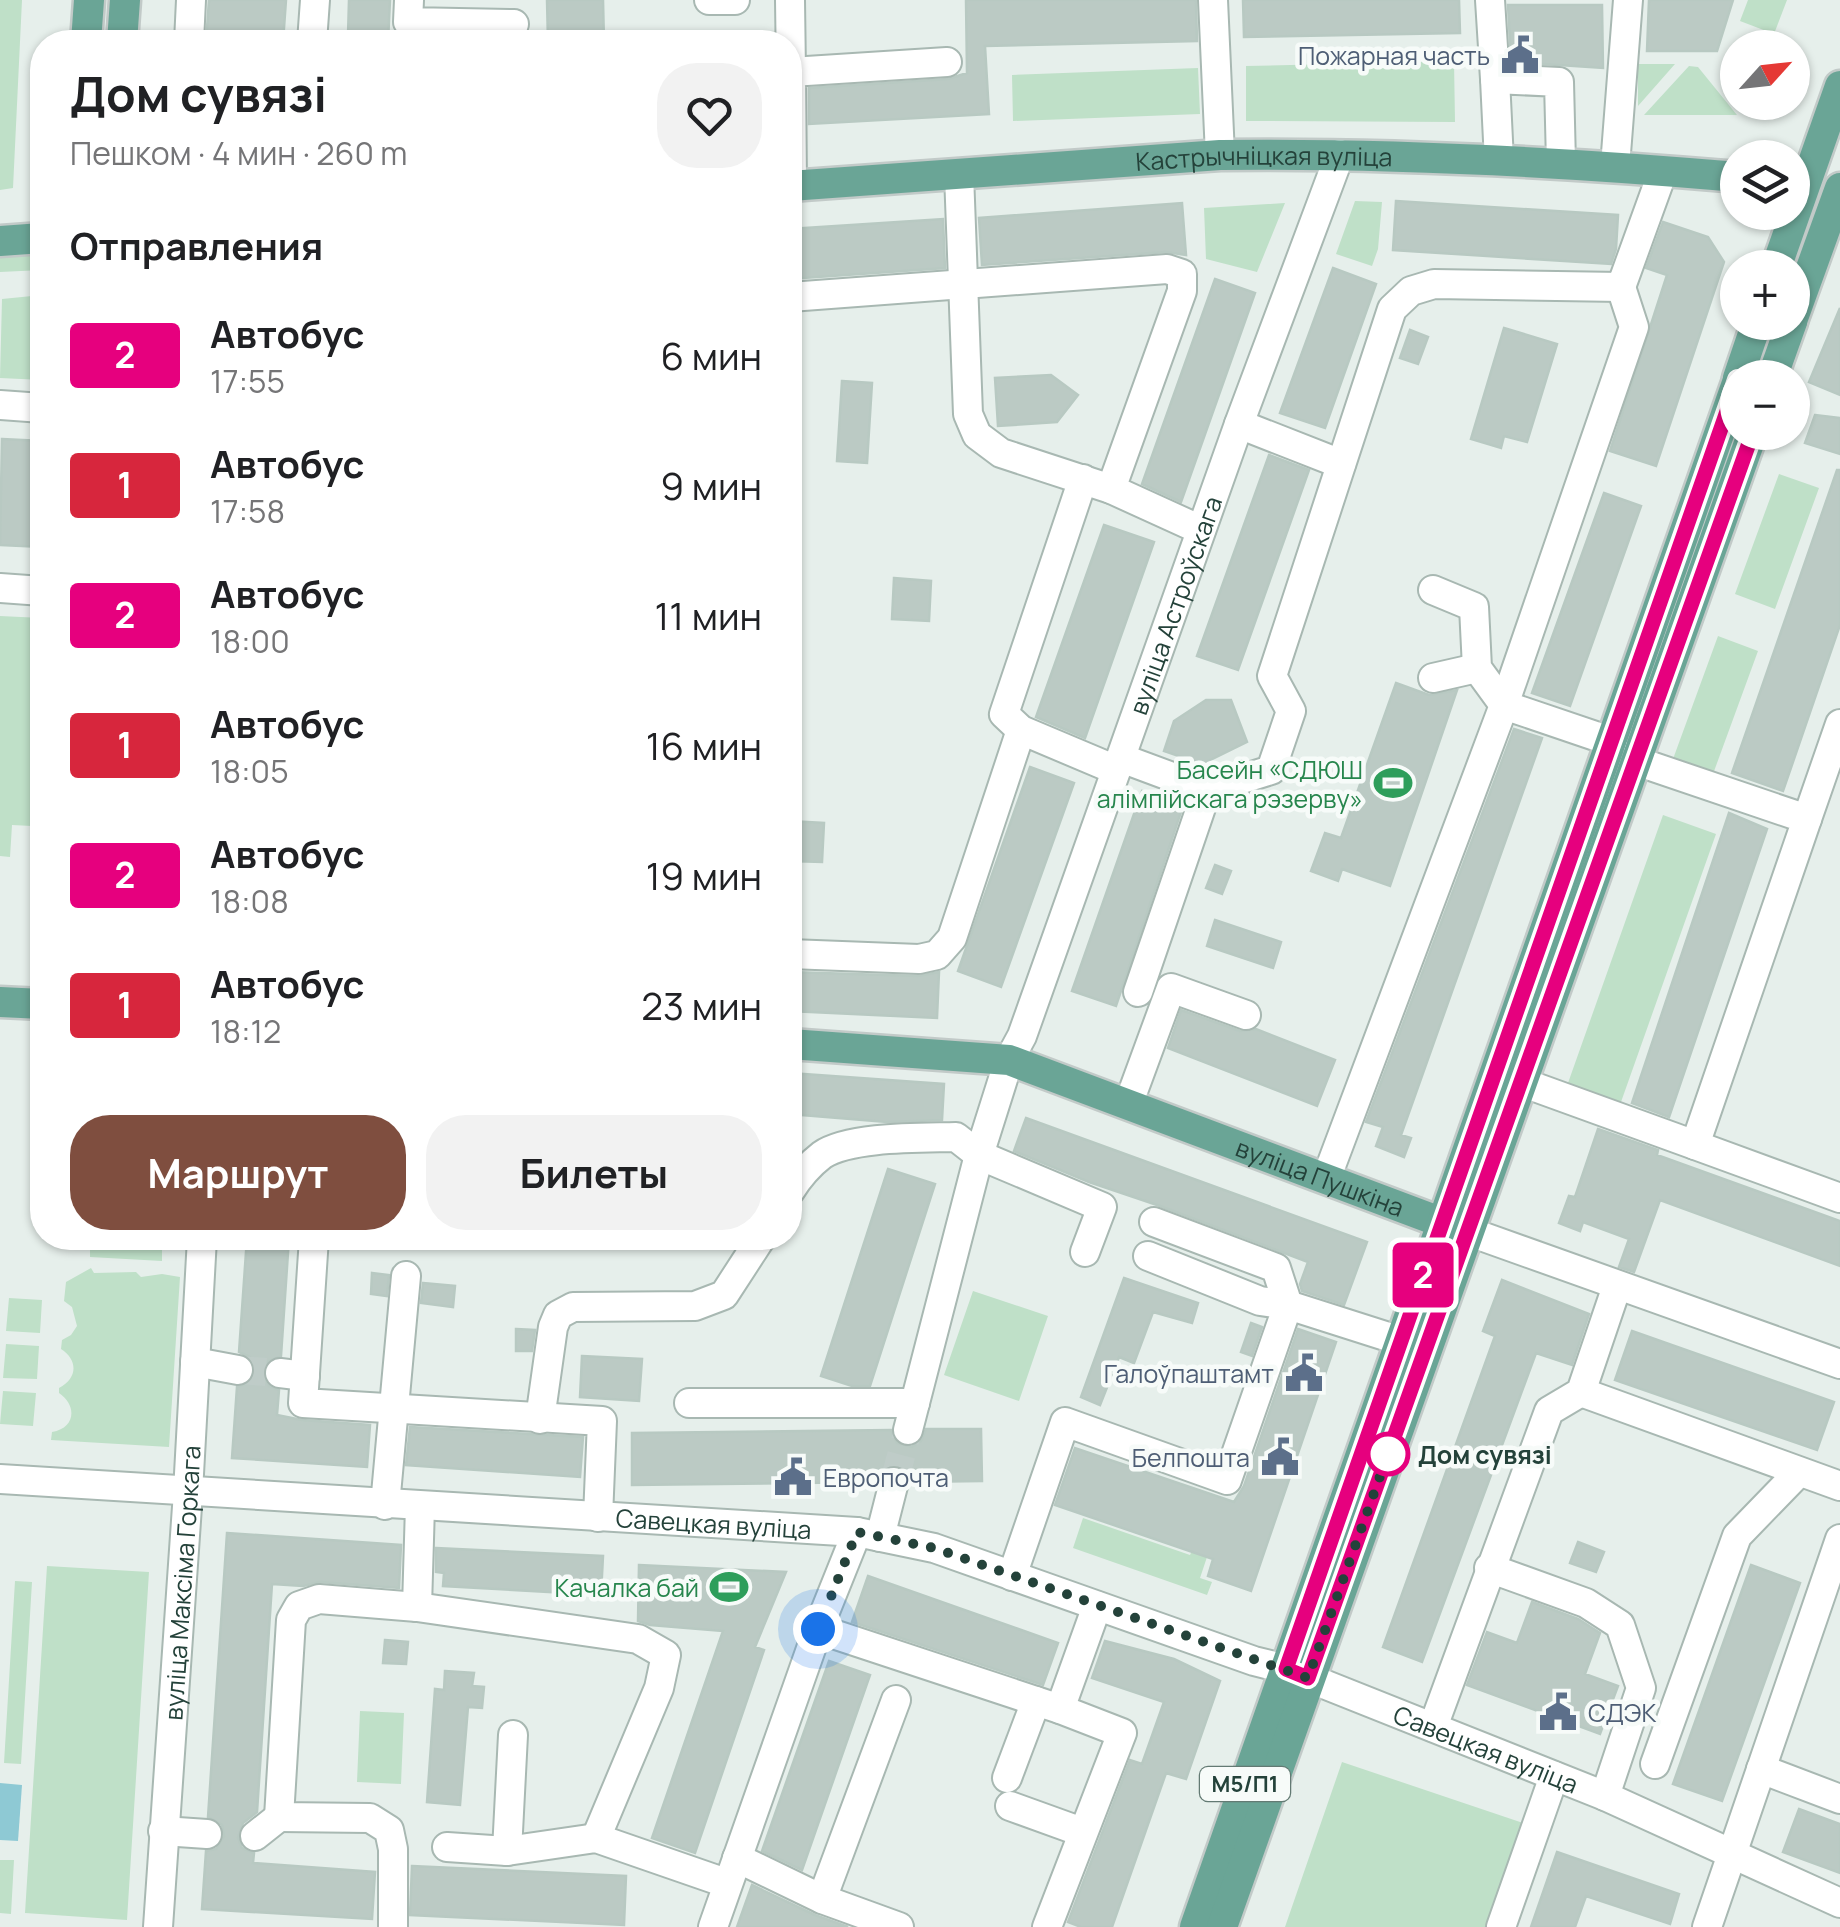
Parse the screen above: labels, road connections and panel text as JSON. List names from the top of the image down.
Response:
{
  "streets": {
    "main road": ["Кастрычніцкая вуліца", "вуліца Пушкіна", "М5/П1"],
    "street": ["вуліца Астроўскага", "Савецкая вуліца", "вуліца Максіма Горкага"]
  },
  "crossings": [
    ["Кастрычніцкая вуліца", "вуліца Астроўскага"],
    ["вуліца Астроўскага", "вуліца Пушкіна"],
    ["вуліца Пушкіна", "М5/П1"],
    ["Савецкая вуліца", "вуліца Максіма Горкага"],
    ["Савецкая вуліца", "М5/П1"]
  ],
  "places": {
    "public building": [
      "Пожарная часть",
      "Галоўпаштамт",
      "Белпошта",
      "Европочта",
      "СДЭК"
    ],
    "sports": ["Басейн «СДЮШ алімпійскага рэзерву»", "Качалка бай"],
    "other": ["Дом сувязі"]
  },
  "lines": ["bus line 2"],
  "north": "top right",
  "page": {
    "on_map": "2",
    "map_buttons": ["+", "−"],
    "heading": [
      ["Дом сувязі", "Пешком · 4 мин · 260 m"],
      "Отправления"
    ],
    "list": [
      {
        "mark": "2",
        "name": "Автобус",
        "note": "17:55",
        "value": "6 мин"
      },
      {
        "mark": "1",
        "name": "Автобус",
        "note": "17:58",
        "value": "9 мин"
      },
      {
        "mark": "2",
        "name": "Автобус",
        "note": "18:00",
        "value": "11 мин"
      },
      {
        "mark": "1",
        "name": "Автобус",
        "note": "18:05",
        "value": "16 мин"
      },
      {
        "mark": "2",
        "name": "Автобус",
        "note": "18:08",
        "value": "19 мин"
      },
      {
        "mark": "1",
        "name": "Автобус",
        "note": "18:12",
        "value": "23 мин"
      }
    ],
    "buttons": ["Маршрут", "Билеты"]
  }
}
